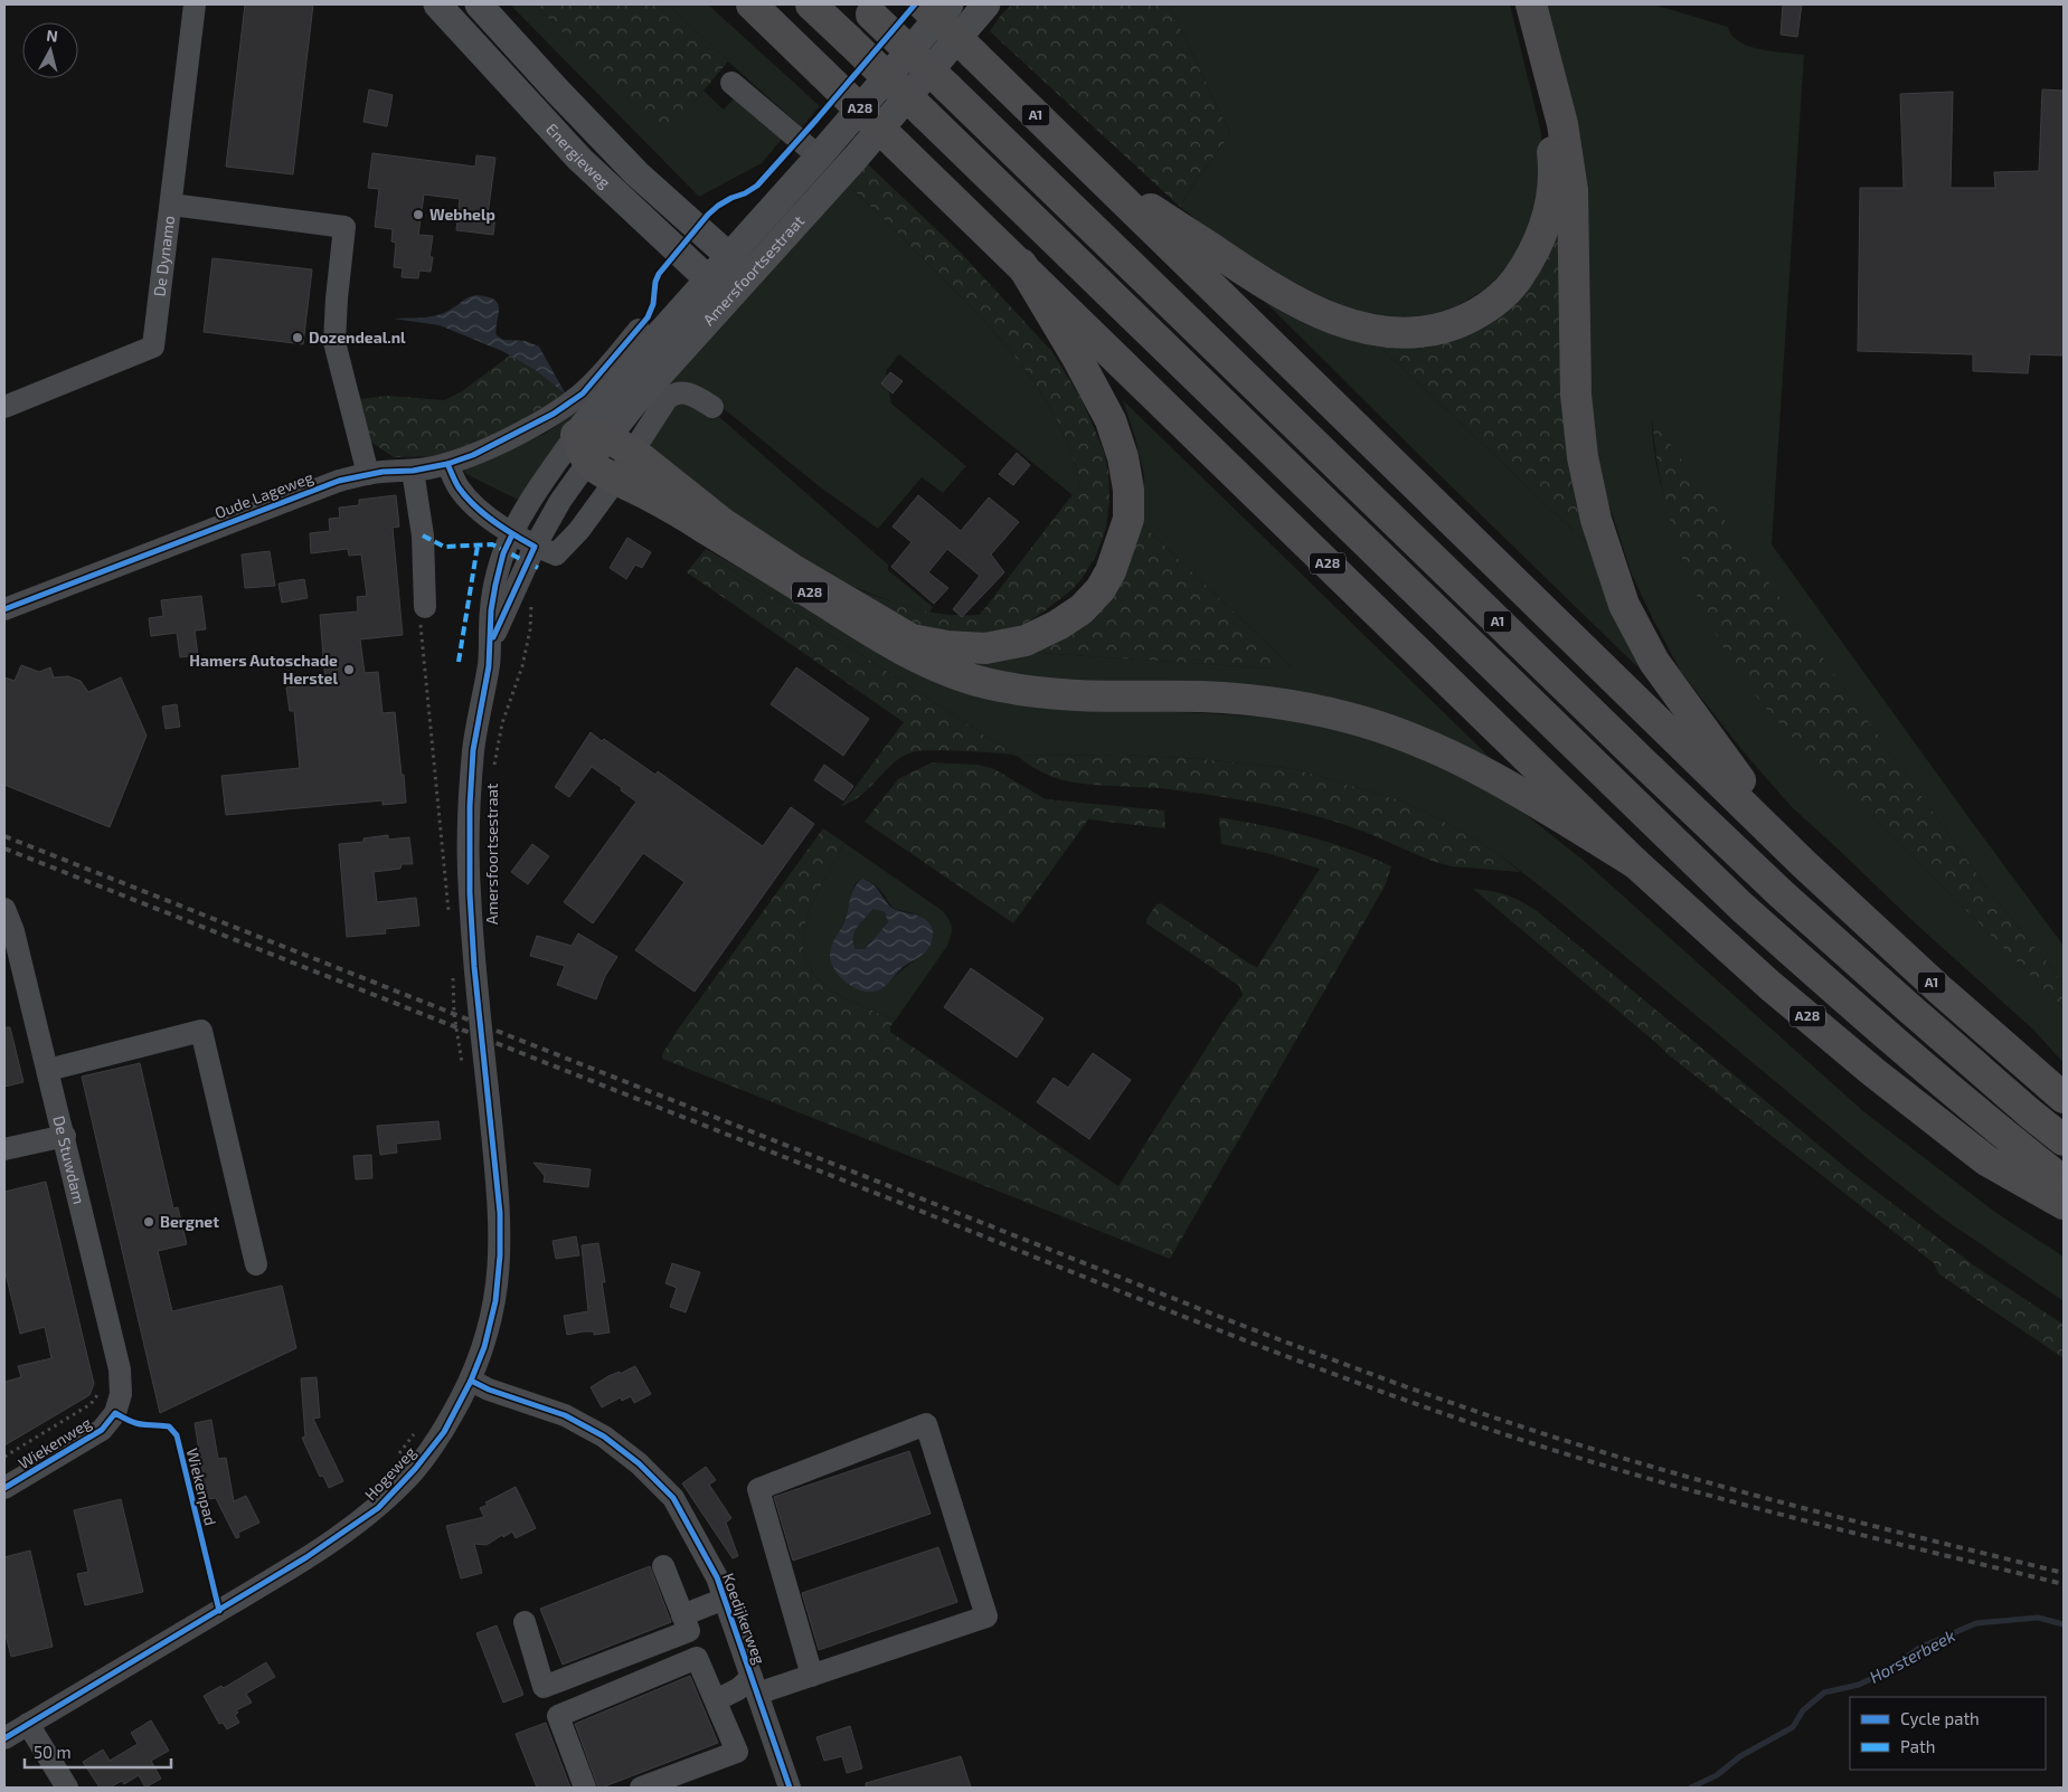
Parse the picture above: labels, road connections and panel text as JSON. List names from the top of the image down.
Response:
{
  "streets": {
    "highway": ["A28", "A1"],
    "main road": ["Energieweg", "Amersfoortsestraat"],
    "street": [
      "De Dynamo",
      "Oude Lageweg",
      "De Stuwdam",
      "Wiekenweg",
      "Hogeweg",
      "Koedijkerweg"
    ],
    "cycle path": ["Wiekenpad"]
  },
  "crossings": [
    ["A28", "Amersfoortsestraat"],
    ["Energieweg", "Amersfoortsestraat"],
    ["Amersfoortsestraat", "Hogeweg"],
    ["De Stuwdam", "Wiekenweg"],
    ["Hogeweg", "Koedijkerweg"]
  ],
  "water": ["Horsterbeek"],
  "places": [
    "Webhelp",
    "Dozendeal.nl",
    "Hamers Autoschade Herstel",
    "Bergnet"
  ],
  "legend": ["Cycle path", "Path"],
  "scale_bar": "50 m",
  "north": "top"
}
